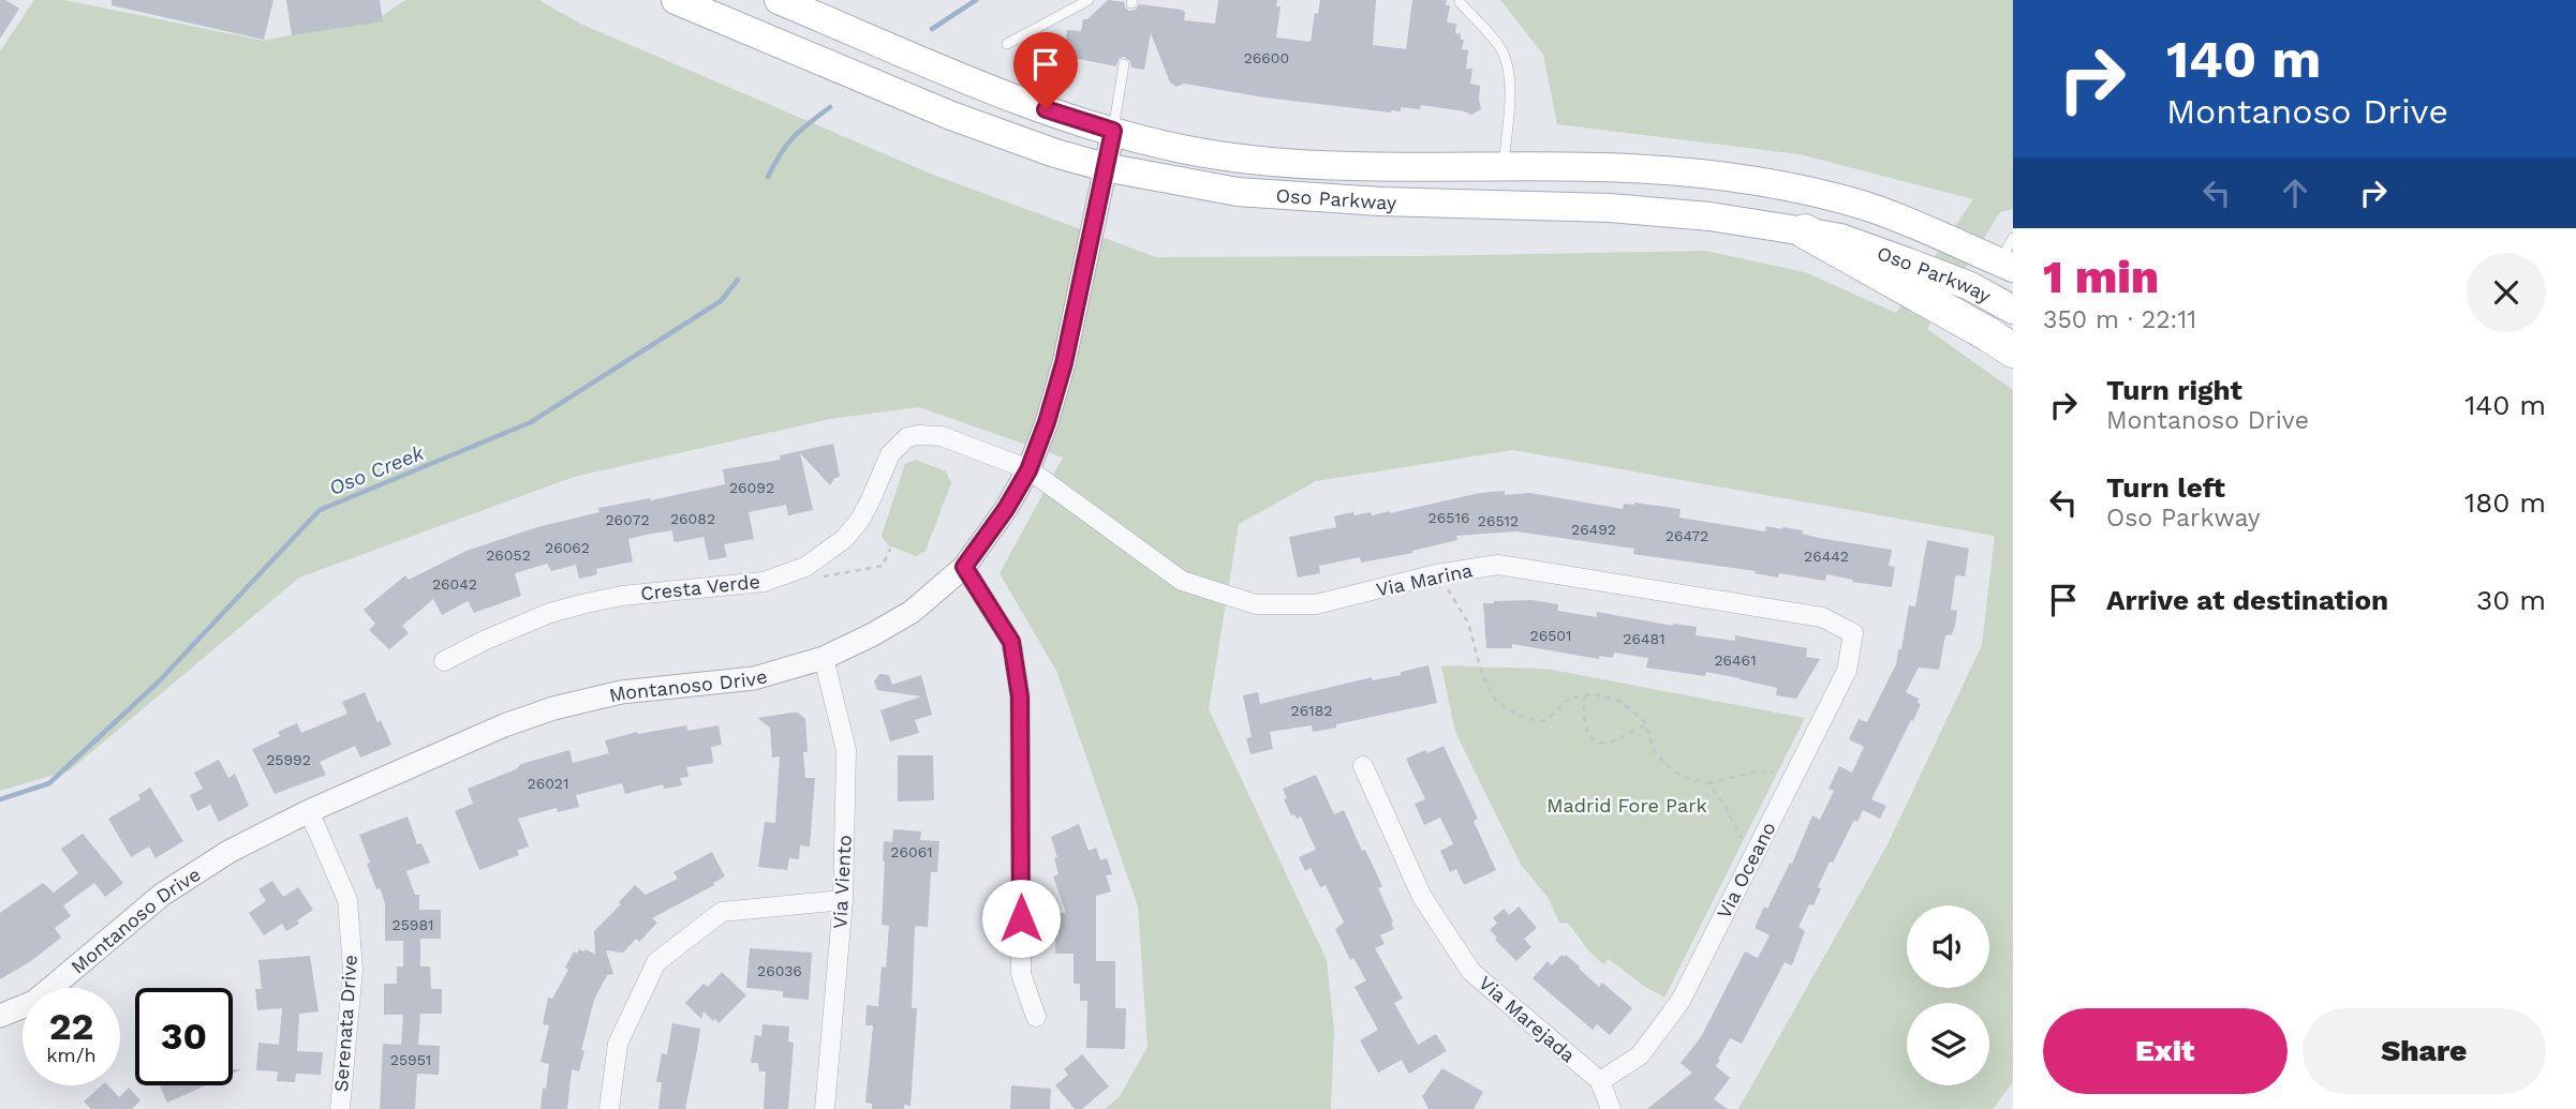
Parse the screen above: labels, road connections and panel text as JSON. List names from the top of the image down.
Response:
{
  "streets": {
    "main road": ["Oso Parkway"],
    "street": [
      "Via Marina",
      "Cresta Verde",
      "Montanoso Drive",
      "Via Oceano",
      "Via Viento",
      "Via Marejada",
      "Serenata Drive"
    ]
  },
  "crossings": [
    ["Oso Parkway", "Montanoso Drive"],
    ["Via Marina", "Cresta Verde"],
    ["Via Marina", "Montanoso Drive"],
    ["Via Marina", "Via Oceano"],
    ["Cresta Verde", "Montanoso Drive"],
    ["Montanoso Drive", "Via Viento"],
    ["Montanoso Drive", "Serenata Drive"],
    ["Via Oceano", "Via Marejada"]
  ],
  "water": ["Oso Creek"],
  "parks": ["Madrid Fore Park"],
  "house_numbers": [
    "26600",
    "26092",
    "26516",
    "26082",
    "26072",
    "26512",
    "26492",
    "26472",
    "26062",
    "26052",
    "26442",
    "26042",
    "26501",
    "26481",
    "26461",
    "26182",
    "25992",
    "26021",
    "26061",
    "25981",
    "26036",
    "25951"
  ],
  "page": {
    "turn": ["140 m", "Montanoso Drive"],
    "heading": ["1 min", "350 m · 22:11"],
    "list": [
      {
        "name": "Turn right",
        "note": "Montanoso Drive",
        "value": "140 m"
      },
      {
        "name": "Turn left",
        "note": "Oso Parkway",
        "value": "180 m"
      },
      {
        "name": "Arrive at destination",
        "value": "30 m"
      }
    ],
    "speed": "22 km/h",
    "limit": "30",
    "buttons": ["Exit", "Share"]
  }
}
